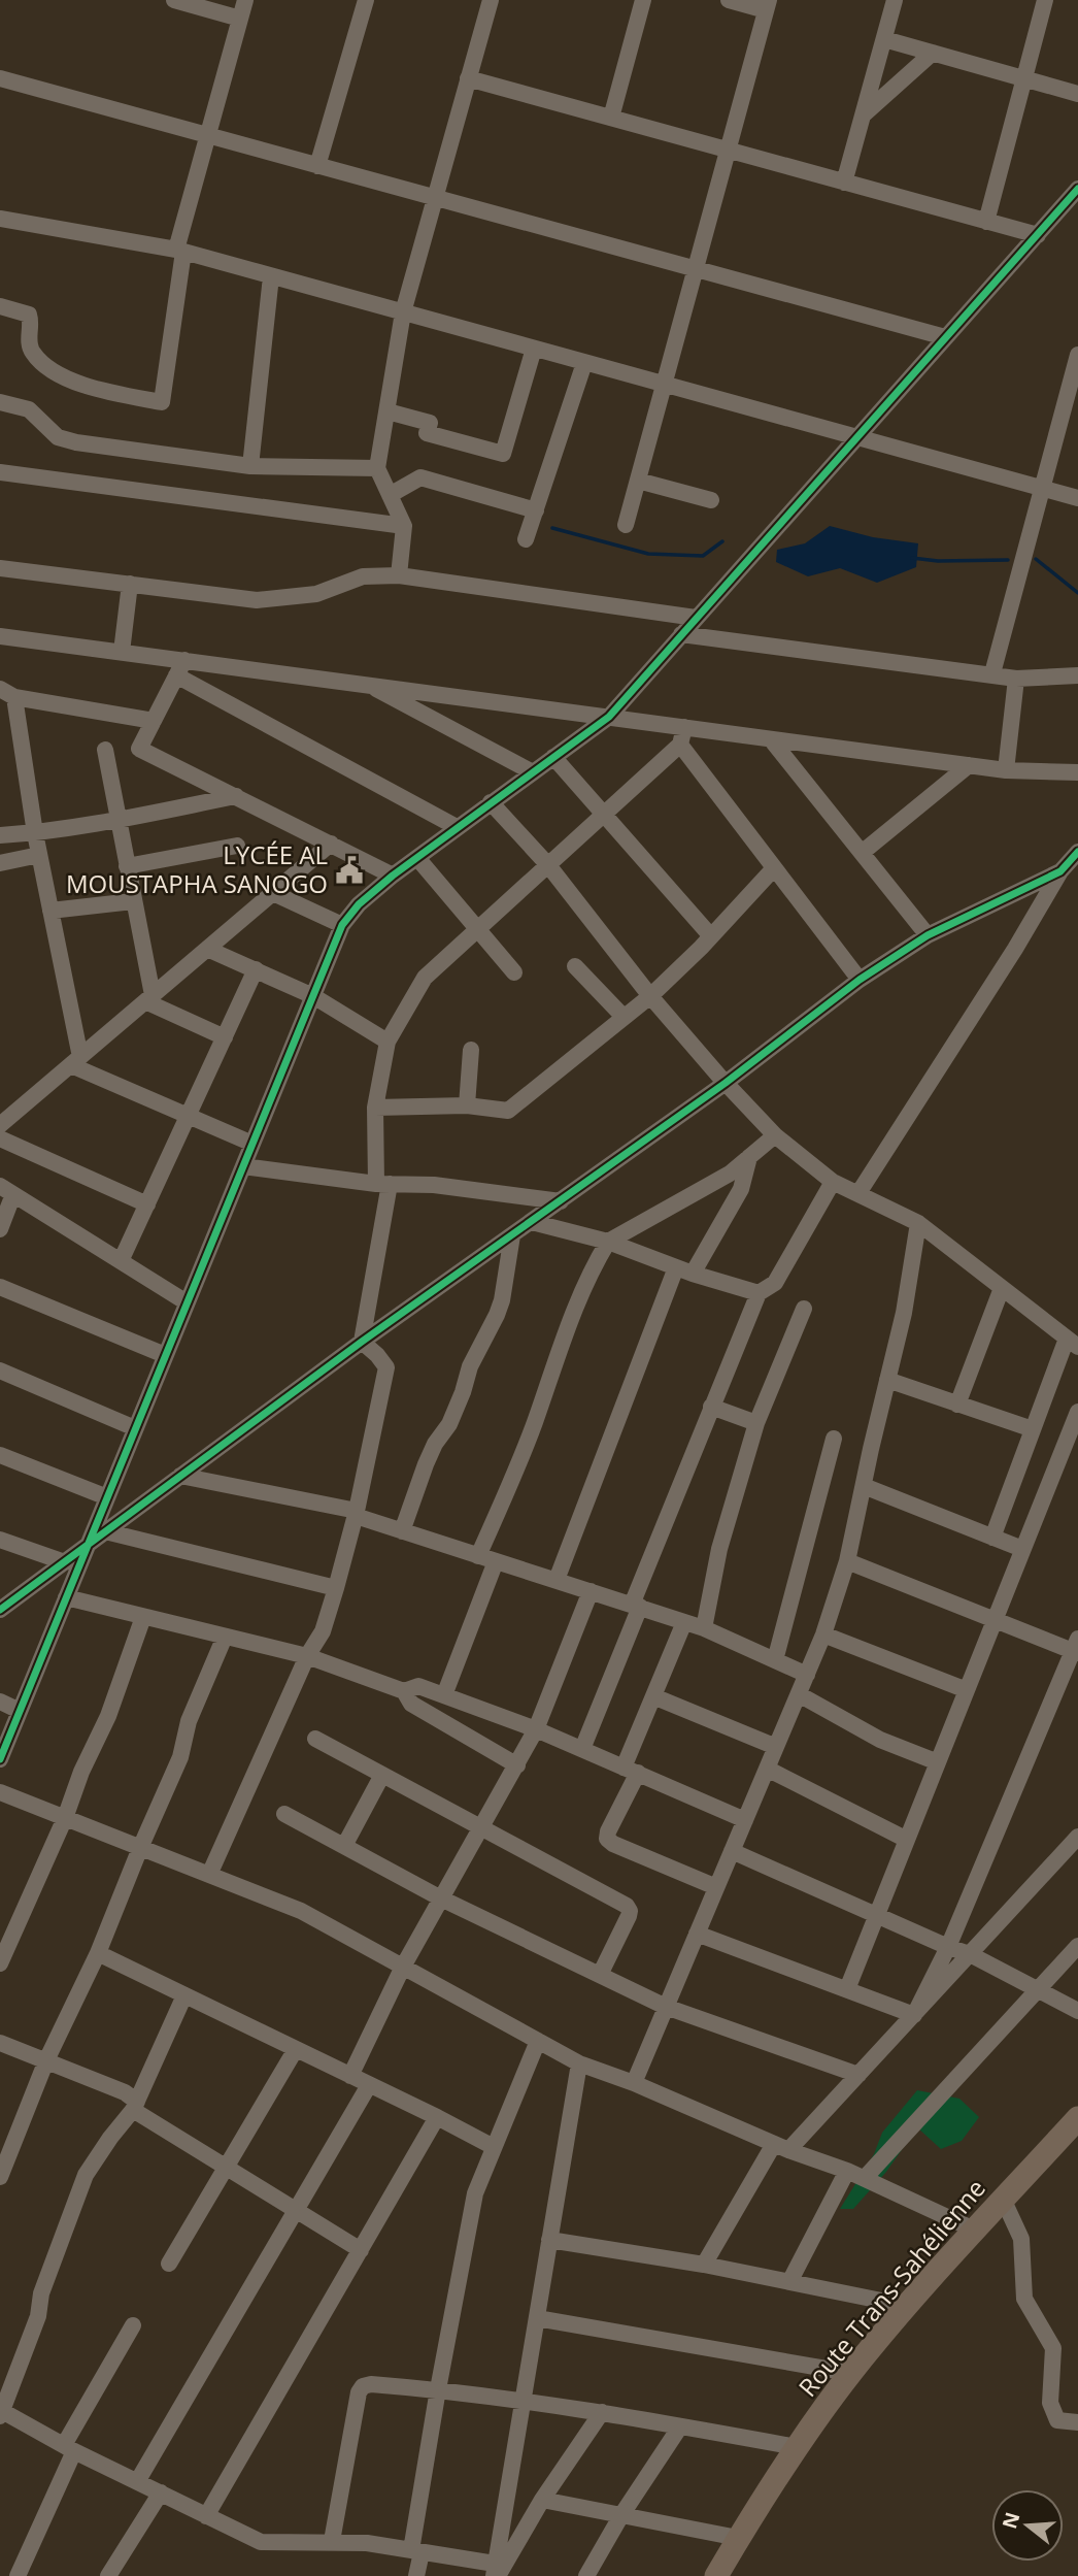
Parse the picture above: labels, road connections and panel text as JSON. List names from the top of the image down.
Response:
{
  "streets": {
    "highway": ["Route Trans-Sahélienne"]
  },
  "places": {
    "public building": ["LYCÉE AL MOUSTAPHA SANOGO"]
  },
  "north": "left"
}
